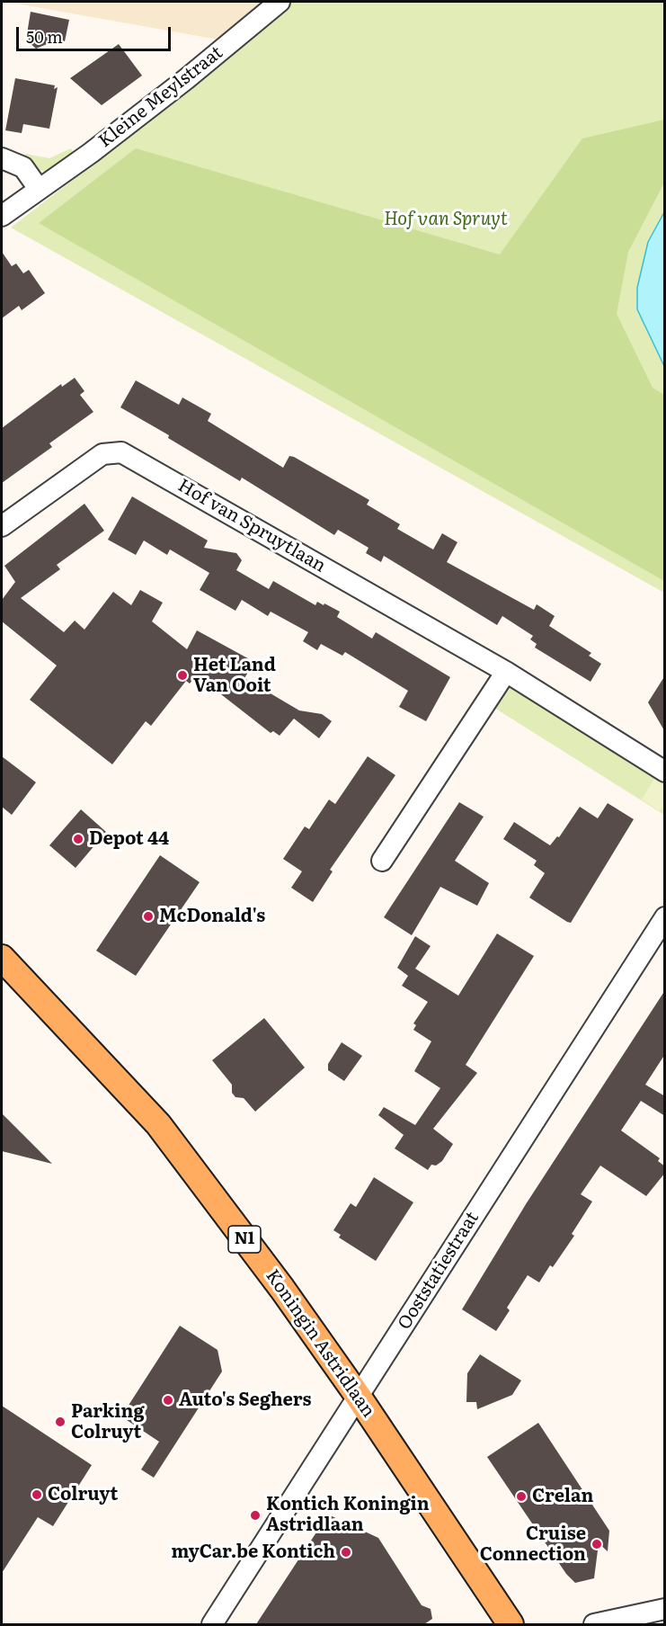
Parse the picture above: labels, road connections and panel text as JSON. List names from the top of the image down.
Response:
{
  "streets": {
    "main road": ["N1", "Koningin Astridlaan"],
    "street": ["Kleine Meylstraat", "Hof van Spruytlaan", "Ooststatiestraat"]
  },
  "crossings": [
    ["Ooststatiestraat", "Koningin Astridlaan"]
  ],
  "parks": ["Hof van Spruyt"],
  "places": [
    "Het Land Van Ooit",
    "Depot 44",
    "McDonald's",
    "Auto's Seghers",
    "Parking Colruyt",
    "Colruyt",
    "Crelan",
    "Kontich Koningin Astridlaan",
    "Cruise Connection",
    "myCar.be Kontich"
  ],
  "scale_bar": "50 m"
}
